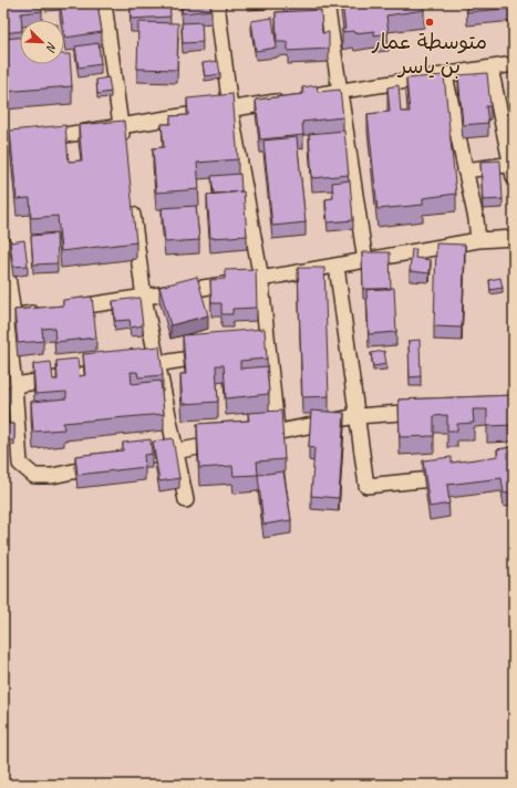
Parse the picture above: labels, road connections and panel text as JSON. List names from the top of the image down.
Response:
{
  "places": ["متوسطة عمار بن ياسر"],
  "north": "bottom right"
}
